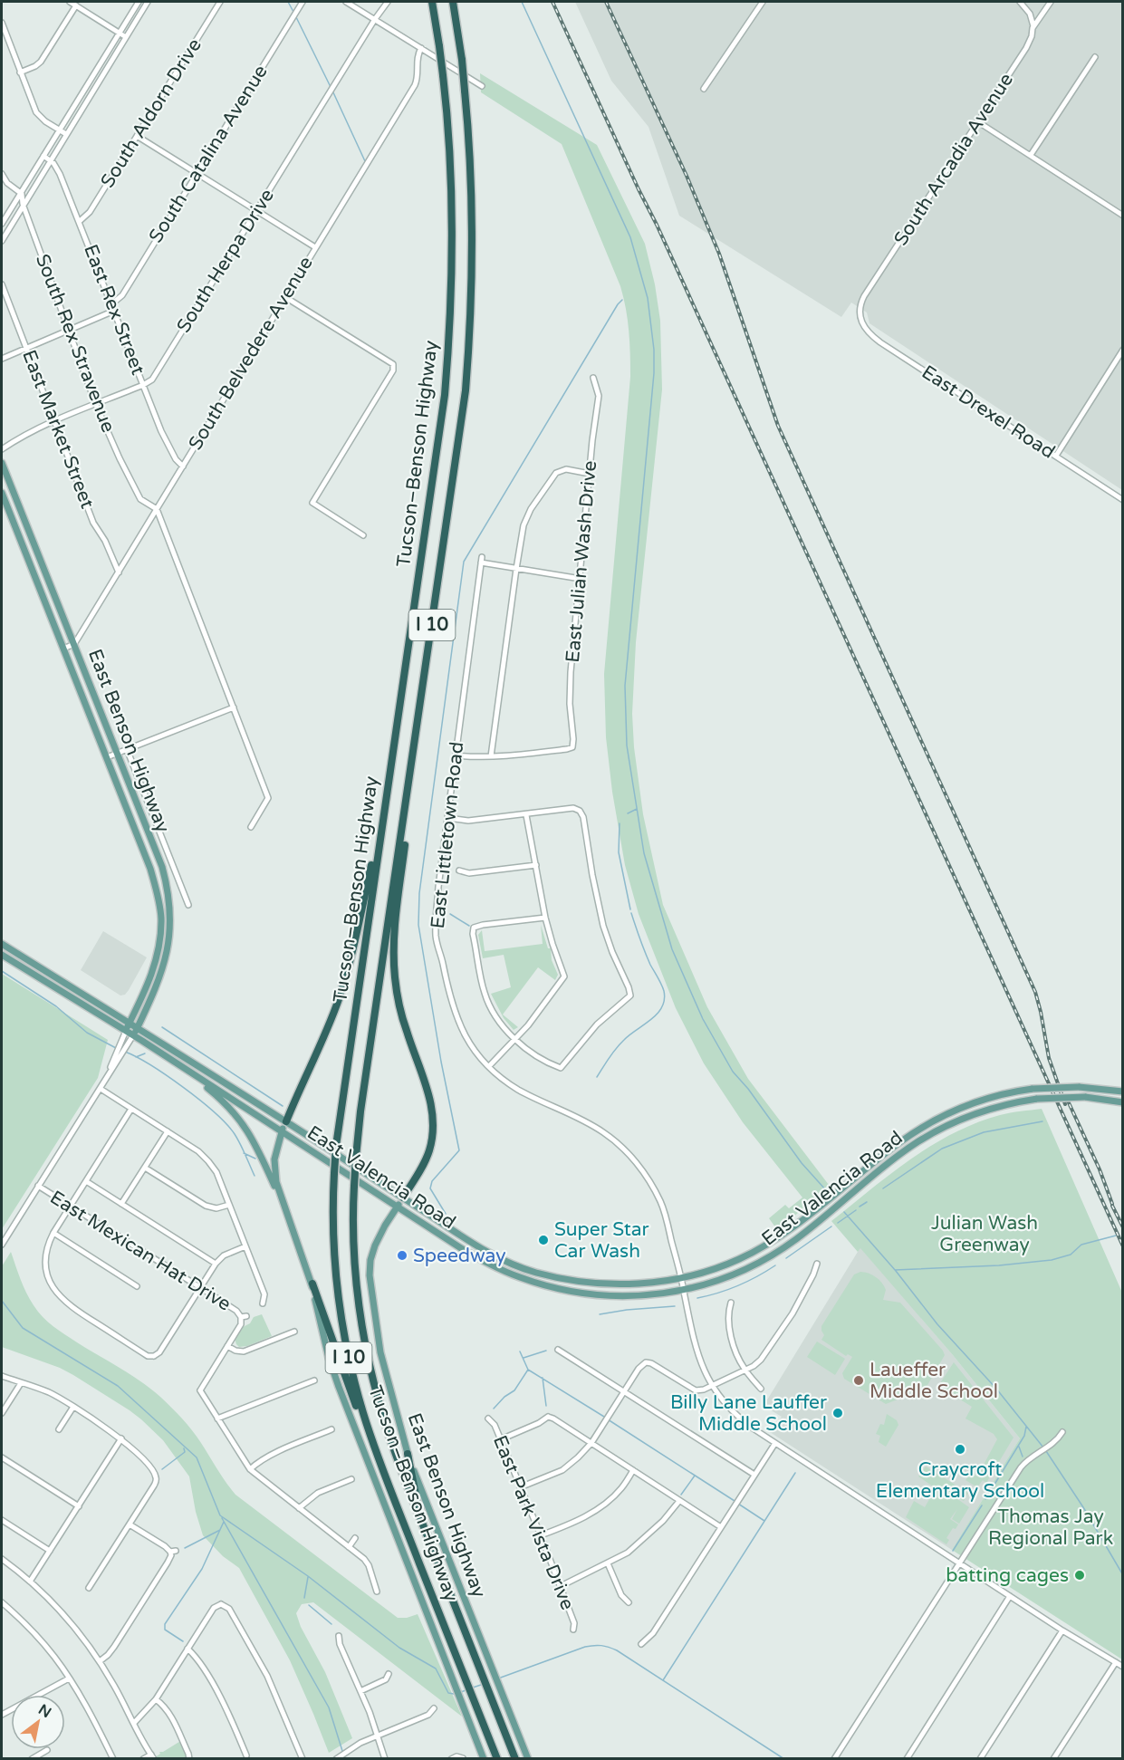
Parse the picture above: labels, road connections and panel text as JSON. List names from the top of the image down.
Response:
{
  "streets": {
    "highway": ["Tucson–Benson Highway", "I 10"],
    "main road": ["East Benson Highway", "East Valencia Road"],
    "street": [
      "South Aldorn Drive",
      "South Catalina Avenue",
      "South Arcadia Avenue",
      "South Herpa Drive",
      "East Rex Street",
      "South Rex Stravenue",
      "South Belvedere Avenue",
      "East Drexel Road",
      "East Market Street",
      "East Julian Wash Drive",
      "East Littletown Road",
      "East Mexican Hat Drive",
      "East Park Vista Drive"
    ]
  },
  "crossings": [
    ["South Aldorn Drive", "East Rex Street"],
    ["South Catalina Avenue", "East Rex Street"],
    ["South Arcadia Avenue", "East Drexel Road"],
    ["South Herpa Drive", "East Rex Street"],
    ["South Herpa Drive", "South Rex Stravenue"],
    ["South Herpa Drive", "East Market Street"],
    ["East Rex Street", "South Belvedere Avenue"],
    ["South Rex Stravenue", "South Belvedere Avenue"],
    ["South Belvedere Avenue", "East Market Street"],
    ["South Belvedere Avenue", "East Benson Highway"],
    ["East Benson Highway", "East Valencia Road"],
    ["East Littletown Road", "East Valencia Road"]
  ],
  "parks": ["Julian Wash Greenway", "Thomas Jay Regional Park"],
  "places": [
    "Super Star Car Wash",
    "Speedway",
    "Laueffer Middle School",
    "Billy Lane Lauffer Middle School",
    "Craycroft Elementary School",
    "batting cages"
  ],
  "north": "top right"
}
